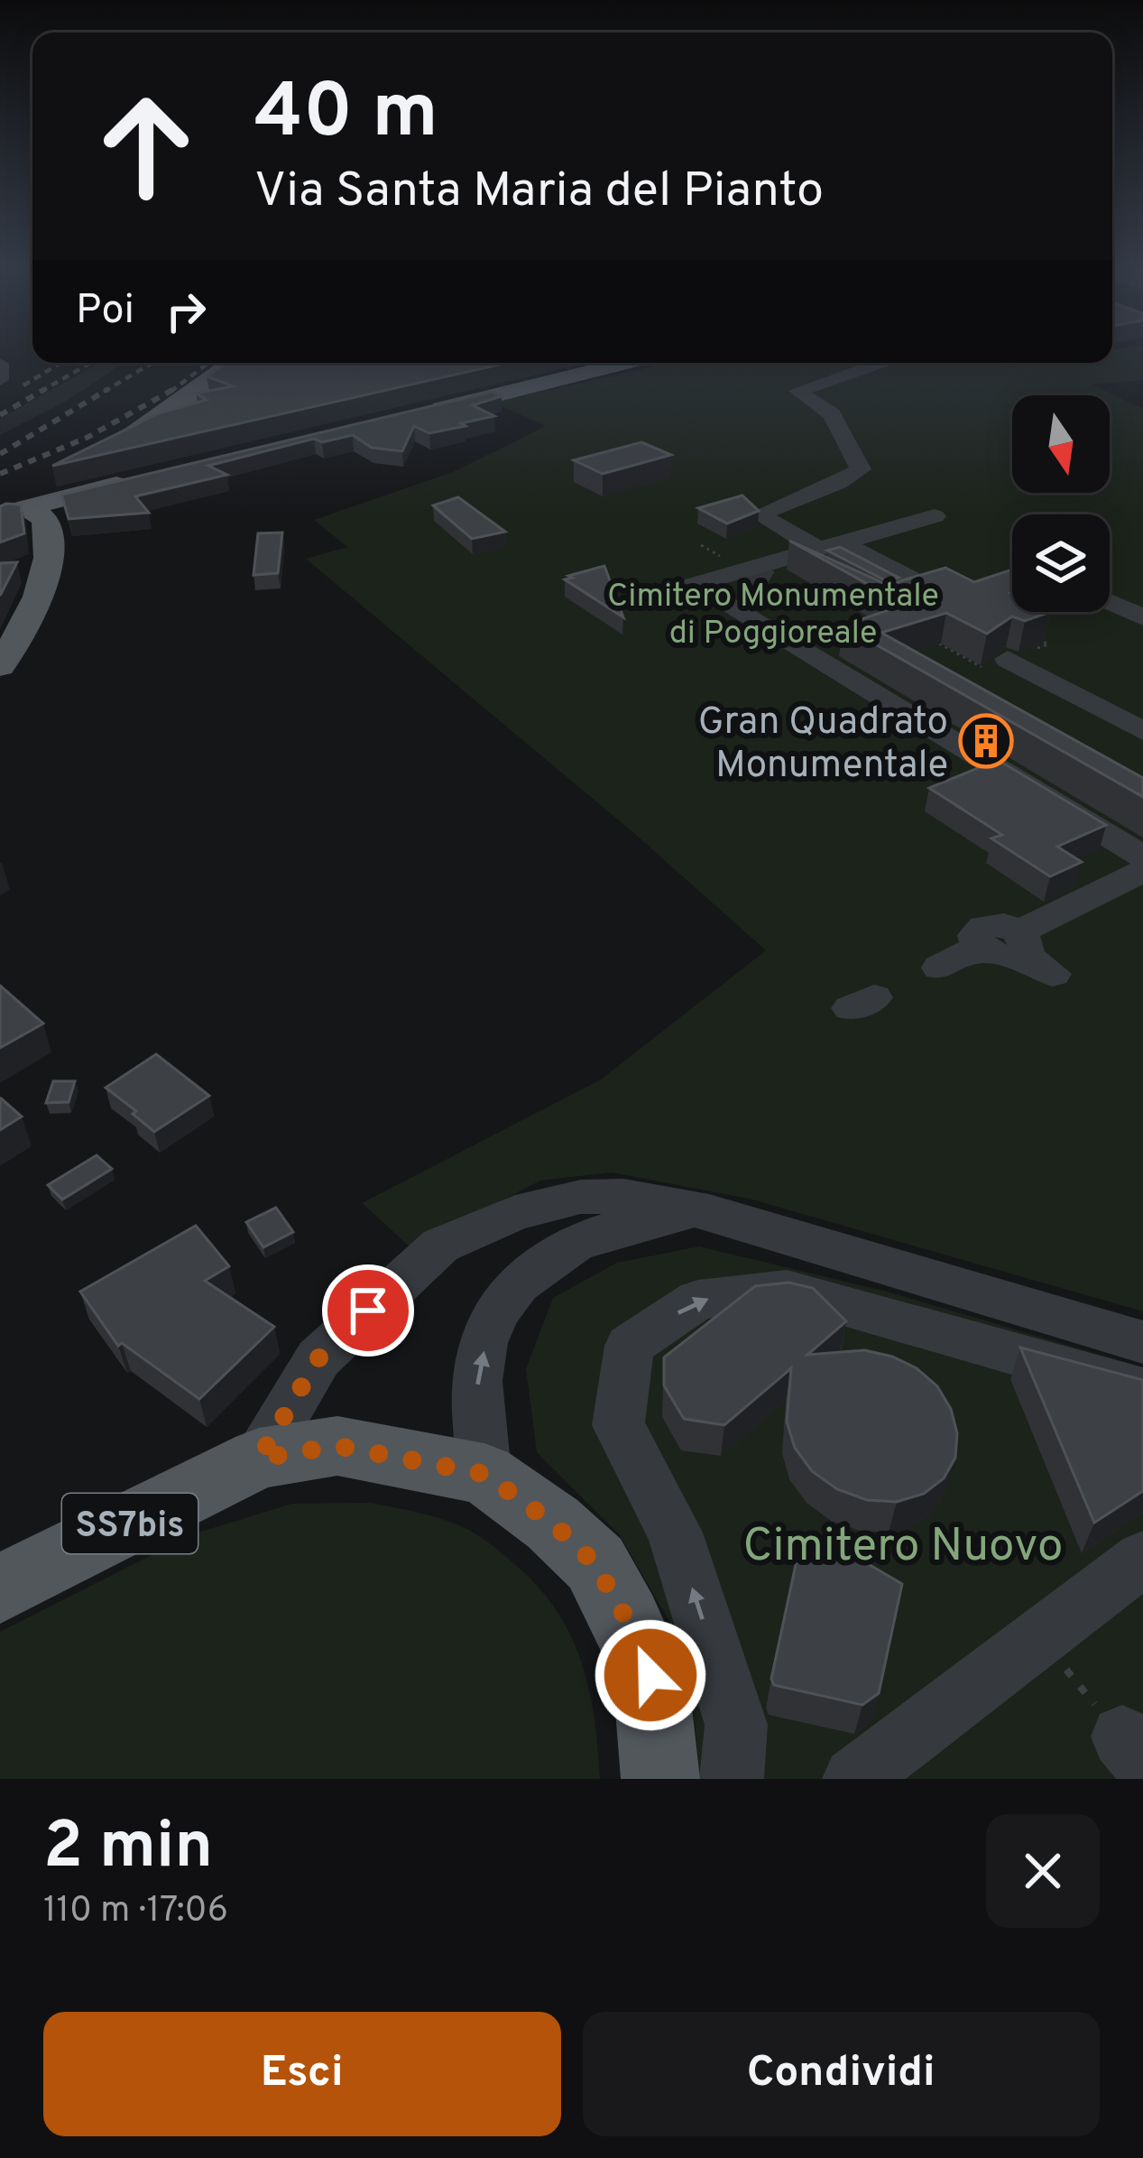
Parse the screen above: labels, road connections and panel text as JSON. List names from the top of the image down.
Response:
{
  "streets": {
    "main road": ["SS7bis"]
  },
  "parks": ["Cimitero Monumentale di Poggioreale", "Cimitero Nuovo"],
  "places": {
    "building": ["Gran Quadrato Monumentale"]
  },
  "north": "bottom",
  "page": {
    "turn": ["40 m", "Via Santa Maria del Pianto"],
    "then": "Poi",
    "heading": ["2 min", "110 m · 17:06"],
    "buttons": ["Esci", "Condividi"]
  }
}
